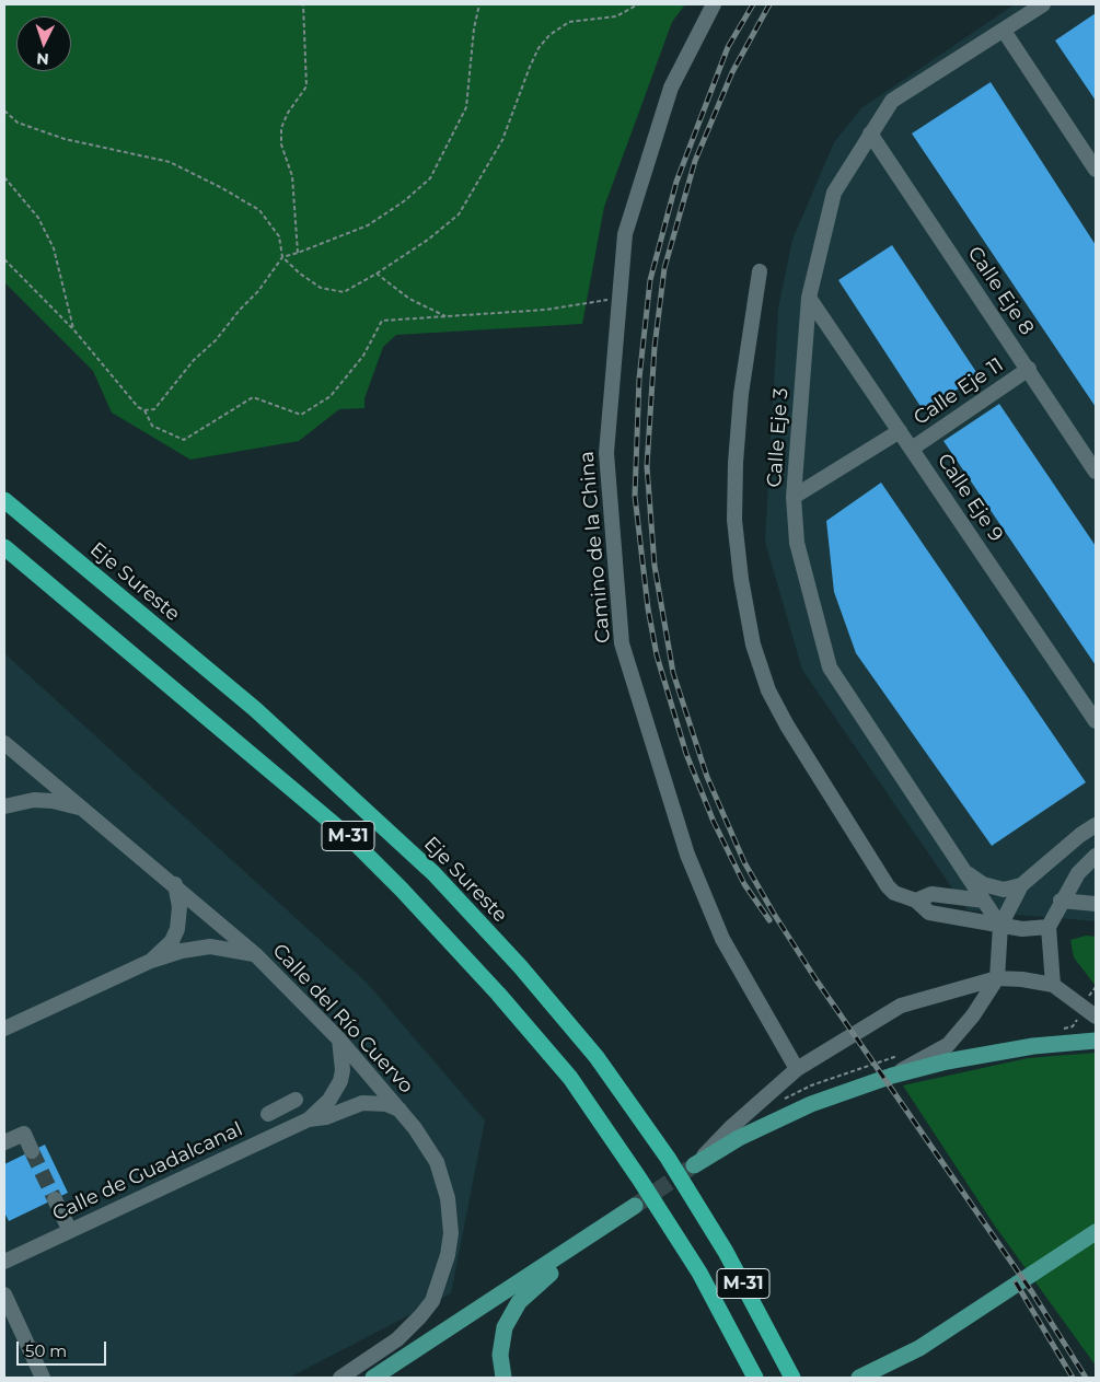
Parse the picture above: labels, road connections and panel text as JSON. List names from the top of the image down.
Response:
{
  "streets": {
    "highway": ["Eje Sureste", "M-31"],
    "street": [
      "Calle Eje 8",
      "Calle Eje 11",
      "Calle Eje 3",
      "Calle Eje 9",
      "Camino de la China",
      "Calle del Río Cuervo",
      "Calle de Guadalcanal"
    ]
  },
  "crossings": [
    ["Calle Eje 8", "Calle Eje 11"],
    ["Calle Eje 8", "Calle Eje 3"],
    ["Calle Eje 11", "Calle Eje 3"],
    ["Calle Eje 11", "Calle Eje 9"],
    ["Calle Eje 3", "Calle Eje 9"],
    ["Calle del Río Cuervo", "Calle de Guadalcanal"]
  ],
  "scale_bar": "50 m",
  "north": "bottom"
}
